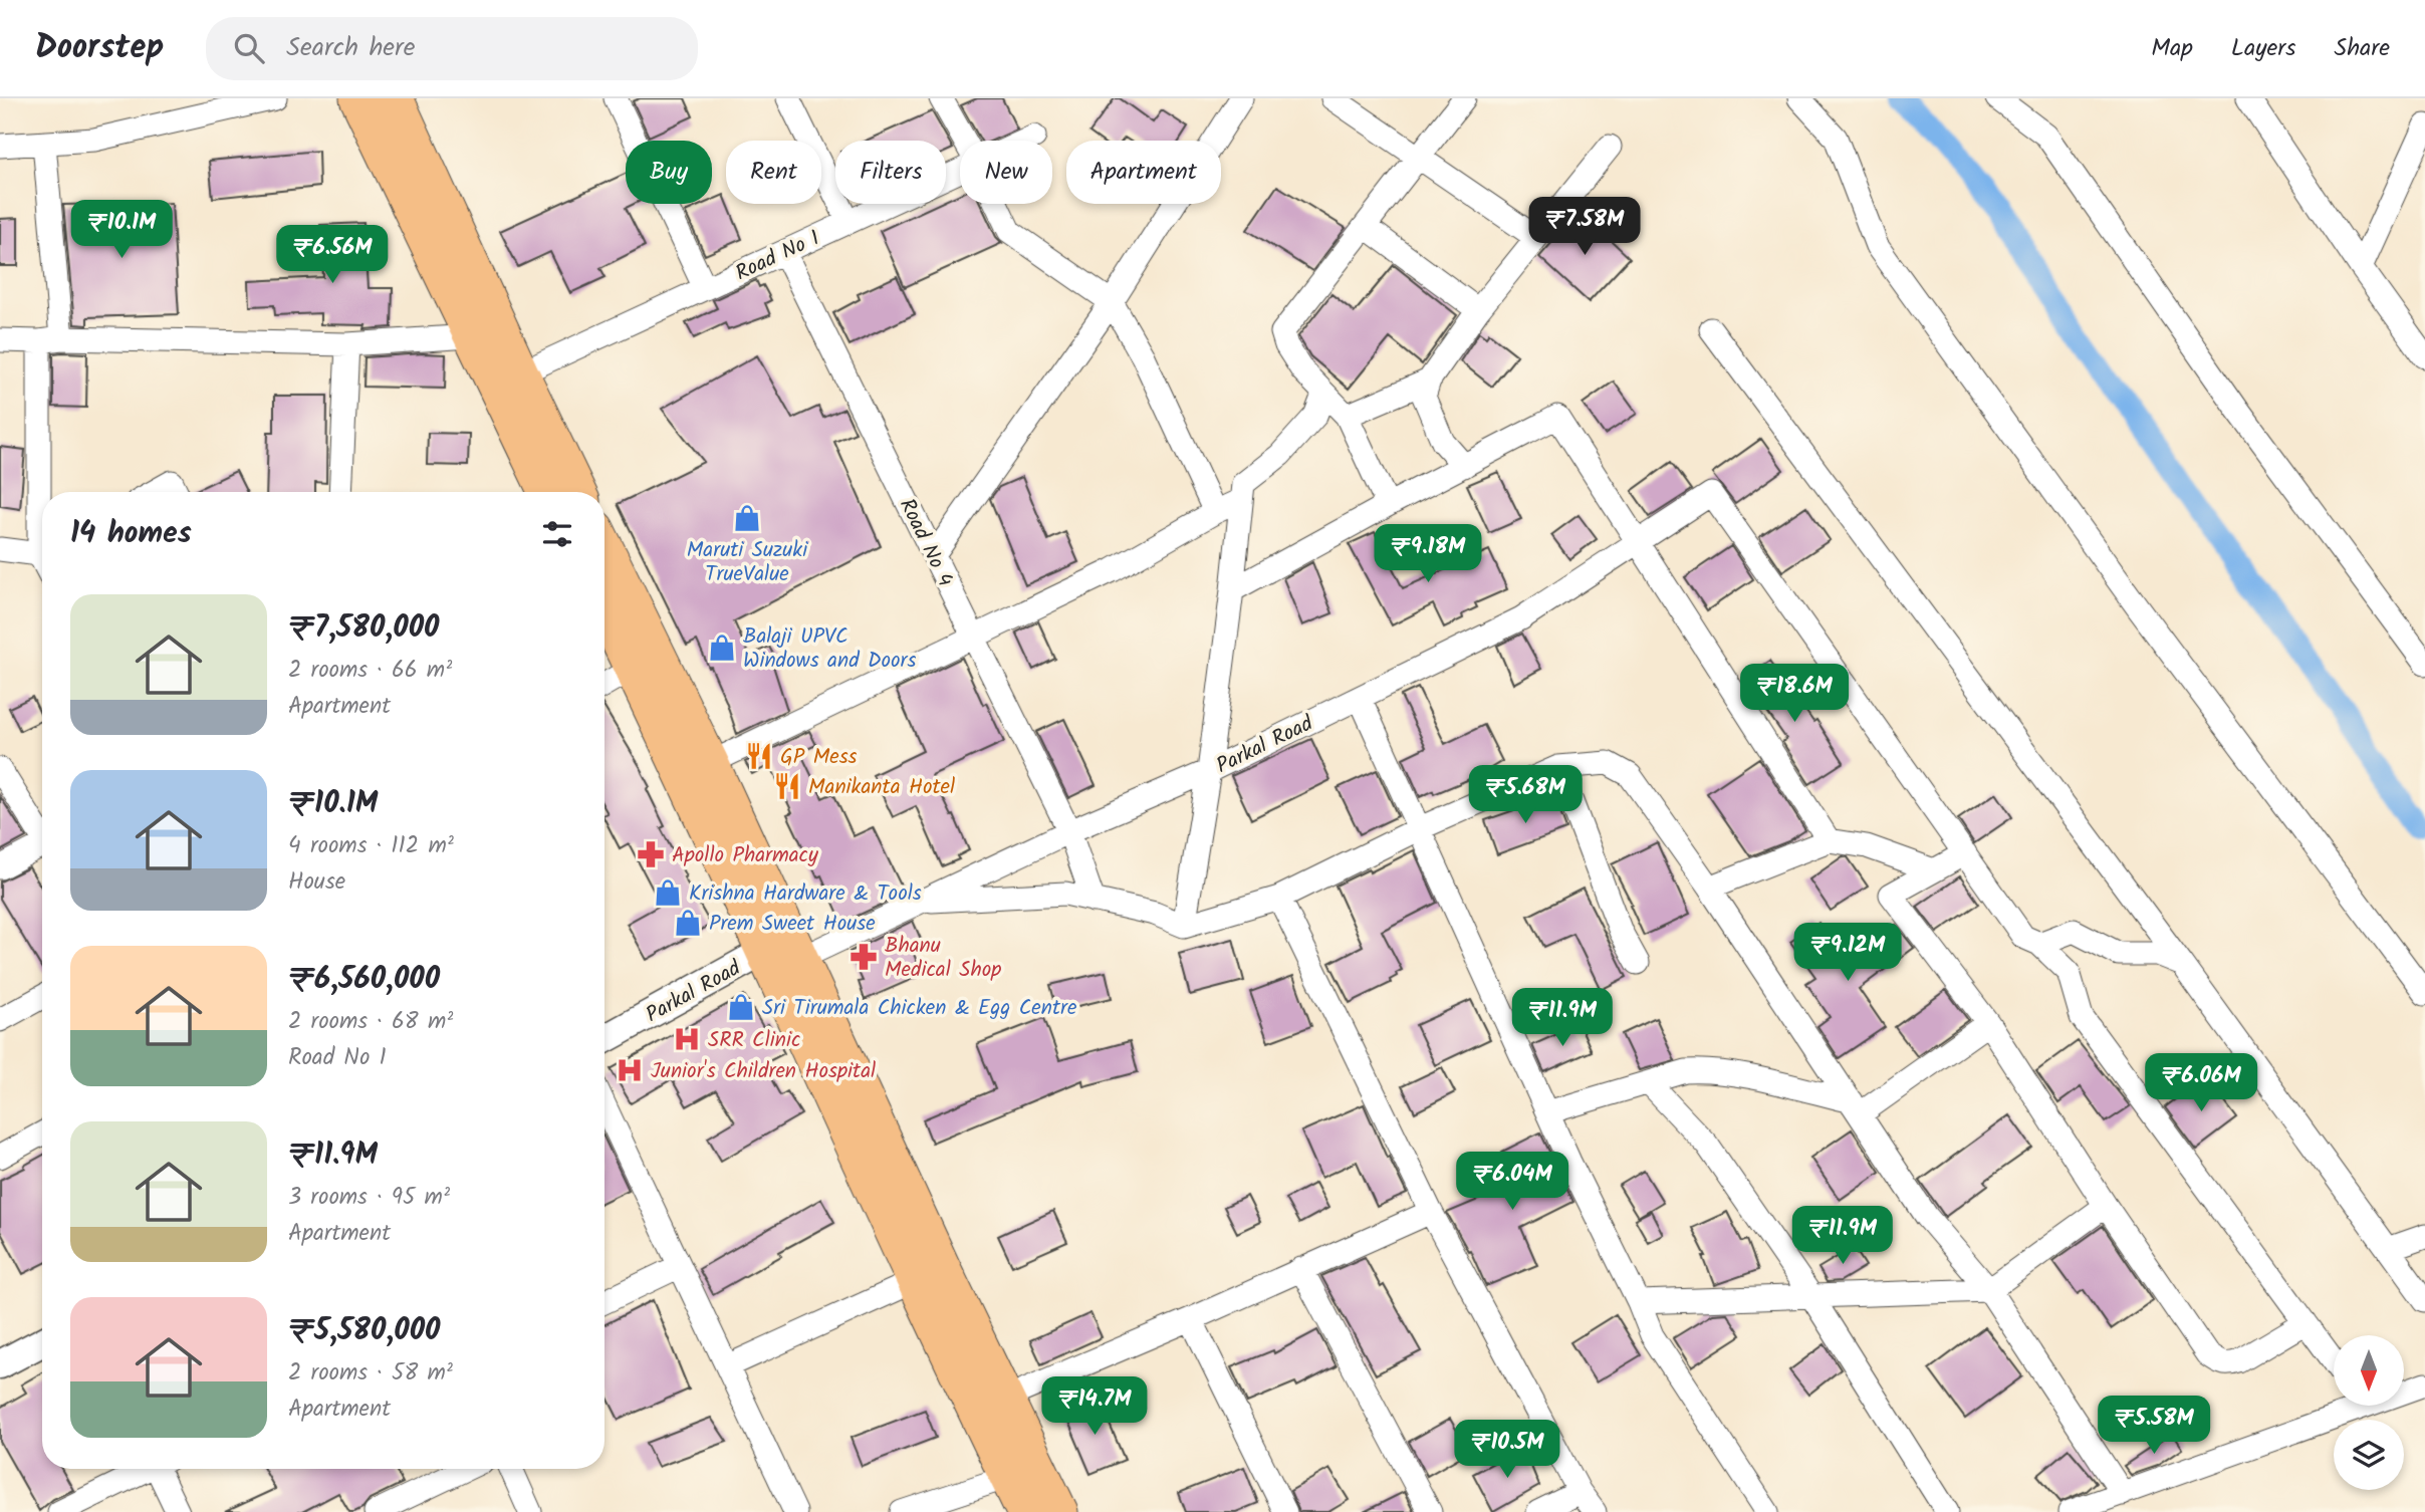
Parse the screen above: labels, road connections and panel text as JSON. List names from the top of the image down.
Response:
{
  "streets": {
    "street": ["Road No 1", "Road No 4", "Parkal Road"]
  },
  "crossings": [
    ["Road No 1", "Road No 4"],
    ["Road No 4", "Parkal Road"]
  ],
  "places": {
    "shop": [
      "Maruti Suzuki TrueValue",
      "Balaji UPVC Windows and Doors",
      "Krishna Hardware & Tools",
      "Prem Sweet House",
      "Sri Tirumala Chicken & Egg Centre"
    ],
    "restaurant": ["GP Mess", "Manikanta Hotel"],
    "pharmacy": ["Apollo Pharmacy", "Bhanu Medical Shop"],
    "hospital": ["SRR Clinic", "Junior's Children Hospital"]
  },
  "north": "bottom",
  "page": {
    "header": "Doorstep",
    "search": "Search here",
    "nav": ["Map", "Layers", "Share"],
    "chip": [
      "Buy",
      "Rent",
      "Filters",
      "New",
      "Apartment"
    ],
    "price": [
      "₹7.58M",
      "₹10.1M",
      "₹6.56M",
      "₹9.18M",
      "₹18.6M",
      "₹5.68M",
      "₹9.12M",
      "₹11.9M",
      "₹6.06M",
      "₹6.04M",
      "₹11.9M",
      "₹14.7M",
      "₹5.58M",
      "₹10.5M"
    ],
    "heading": "14 homes",
    "list": [
      {
        "name": "₹7,580,000",
        "note": "2 rooms · 66 m² · Apartment"
      },
      {
        "name": "₹10.1M",
        "note": "4 rooms · 112 m² · House"
      },
      {
        "name": "₹6,560,000",
        "note": "2 rooms · 68 m² · Road No 1"
      },
      {
        "name": "₹11.9M",
        "note": "3 rooms · 95 m² · Apartment"
      },
      {
        "name": "₹5,580,000",
        "note": "2 rooms · 58 m² · Apartment"
      }
    ]
  }
}
